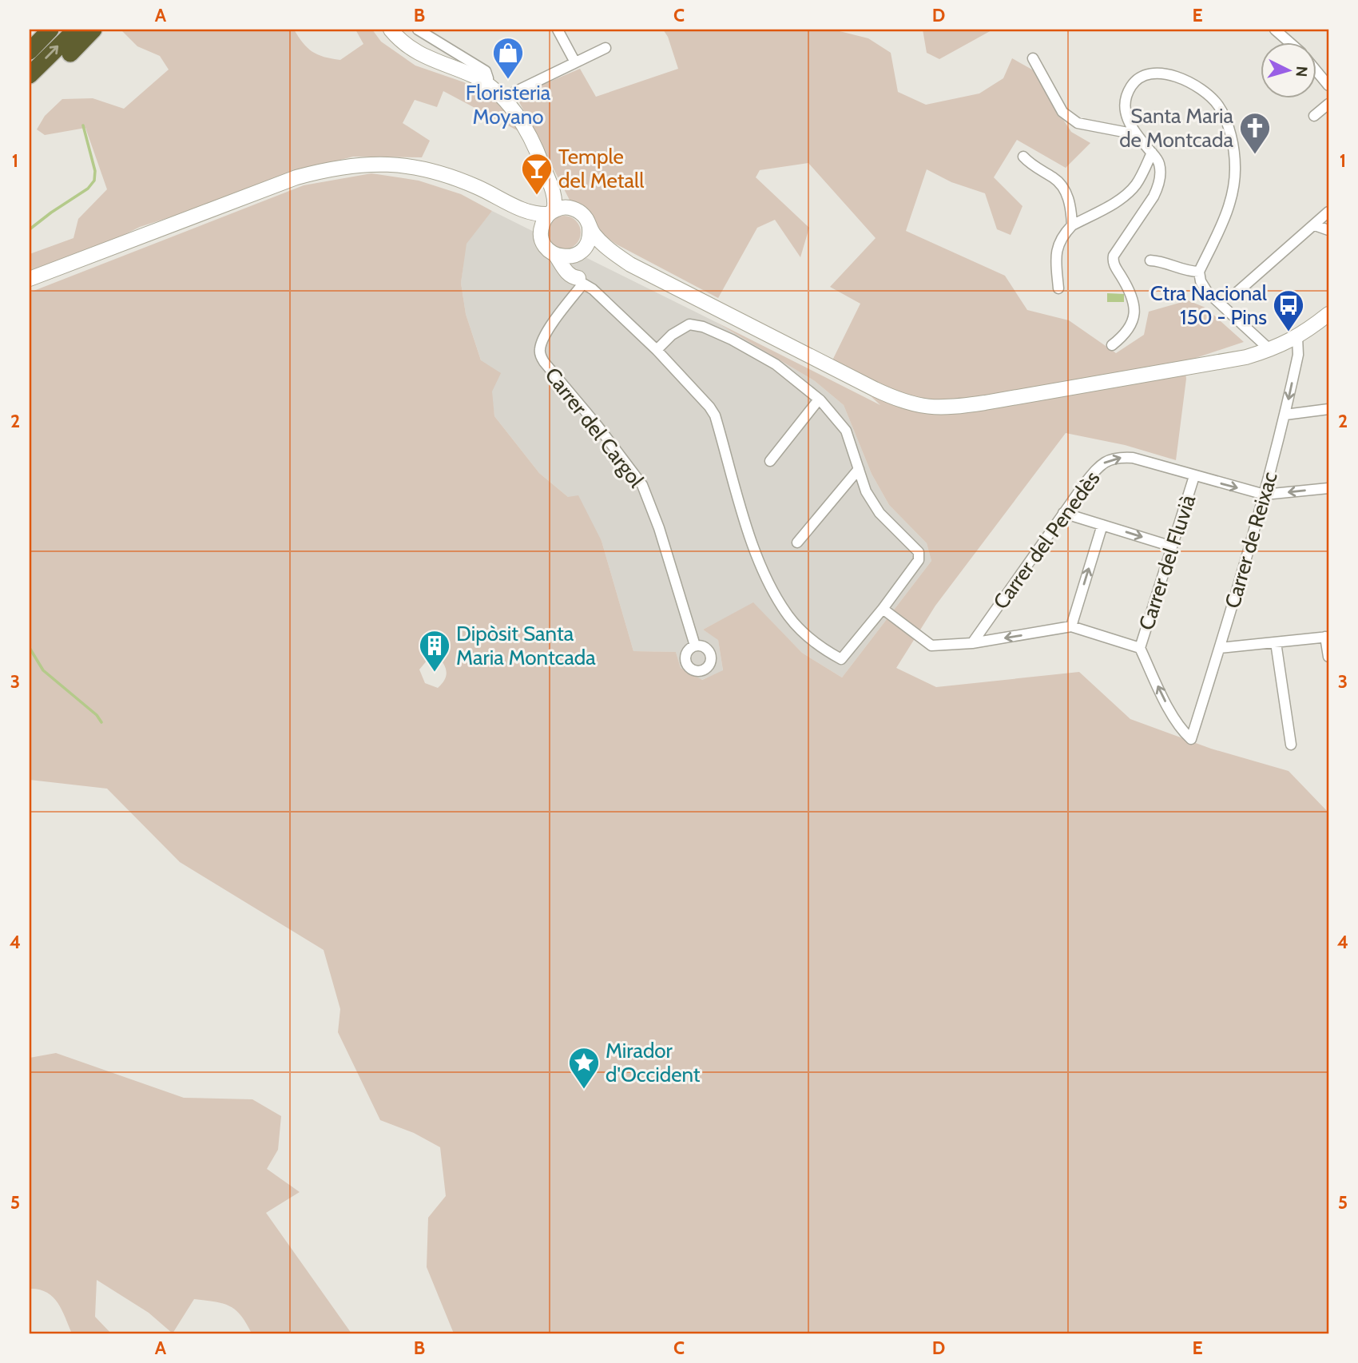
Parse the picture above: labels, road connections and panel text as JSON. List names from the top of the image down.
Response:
{
  "streets": {
    "street": [
      "Carrer del Cargol",
      "Carrer del Penedès",
      "Carrer de Reixac",
      "Carrer del Fluvià"
    ]
  },
  "crossings": [
    ["Carrer del Penedès", "Carrer de Reixac"],
    ["Carrer del Penedès", "Carrer del Fluvià"],
    ["Carrer de Reixac", "Carrer del Fluvià"]
  ],
  "places": {
    "shop": ["Floristeria Moyano"],
    "church": ["Santa Maria de Montcada"],
    "bar": ["Temple del Metall"],
    "bus stop": ["Ctra Nacional 150 - Pins"],
    "building": ["Dipòsit Santa Maria Montcada"],
    "place": ["Mirador d'Occident"]
  },
  "north": "right",
  "grid": {
    "columns": [
      "A",
      "B",
      "C",
      "D",
      "E"
    ],
    "rows": [
      "1",
      "2",
      "3",
      "4",
      "5"
    ]
  }
}
